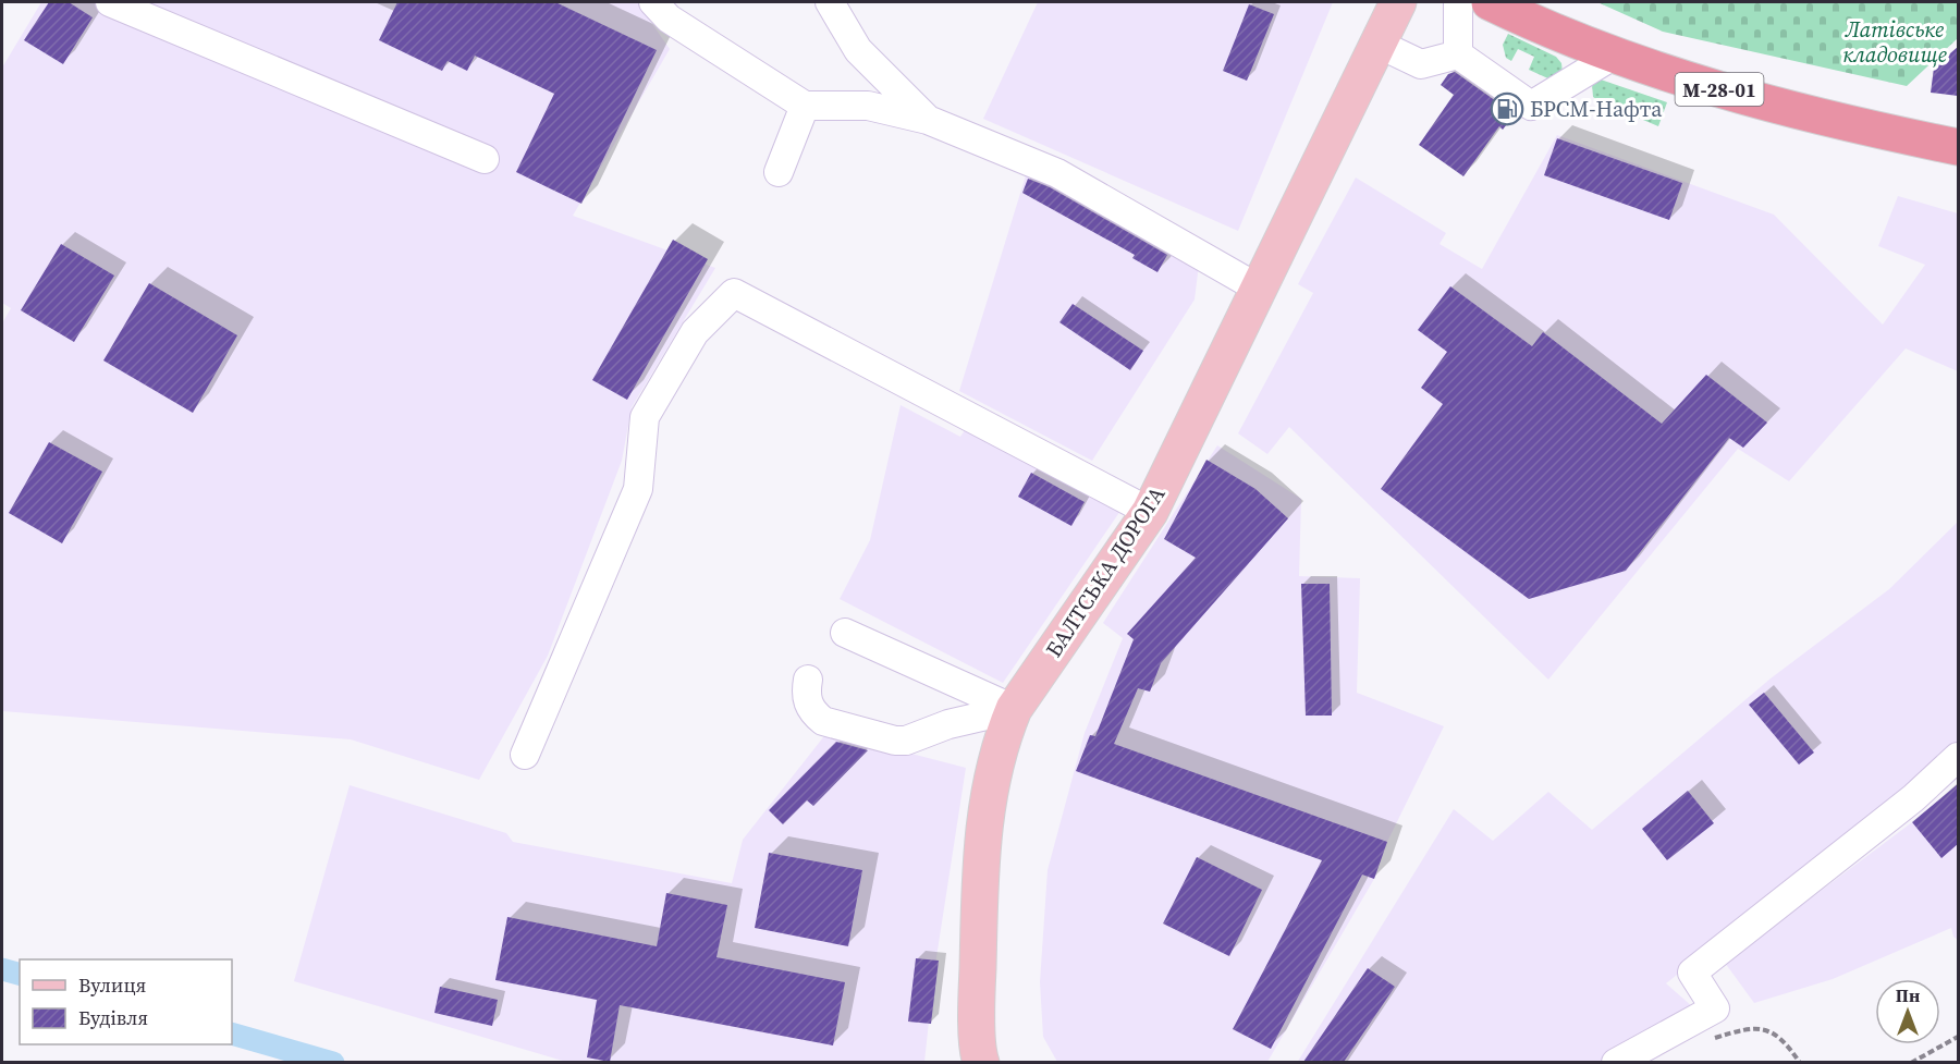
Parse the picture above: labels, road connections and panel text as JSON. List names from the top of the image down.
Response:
{
  "streets": {
    "highway": ["М-28-01"],
    "main road": ["БАЛТСЬКА ДОРОГА"]
  },
  "parks": ["Латівське кладовище"],
  "places": {
    "fuel station": ["БРСМ-Нафта"]
  },
  "legend": ["Вулиця", "Будівля"],
  "north": "top"
}
